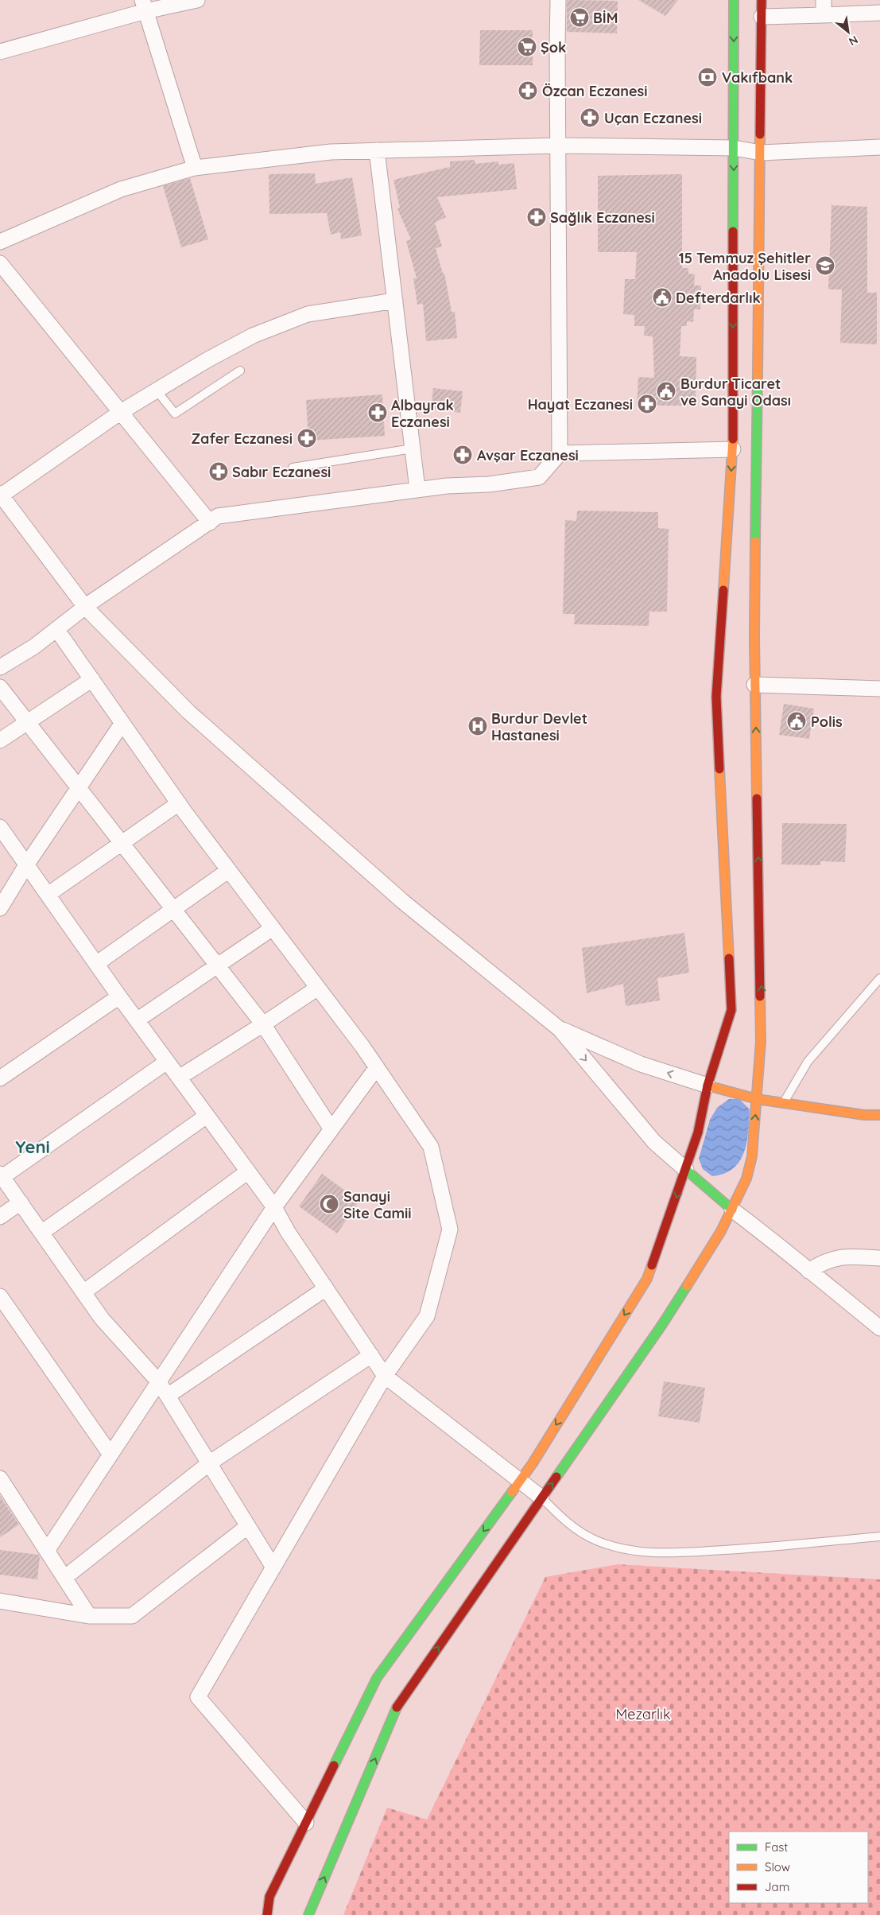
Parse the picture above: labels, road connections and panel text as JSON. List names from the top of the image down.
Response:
{
  "districts": ["Yeni"],
  "parks": ["Mezarlık"],
  "places": {
    "supermarket": ["BİM", "Şok"],
    "bank": ["Vakıfbank"],
    "pharmacy": [
      "Özcan Eczanesi",
      "Uçan Eczanesi",
      "Sağlık Eczanesi",
      "Hayat Eczanesi",
      "Albayrak Eczanesi",
      "Zafer Eczanesi",
      "Avşar Eczanesi",
      "Sabır Eczanesi"
    ],
    "school or university": ["15 Temmuz Şehitler Anadolu Lisesi"],
    "public building": ["Defterdarlık", "Burdur Ticaret ve Sanayi Odası", "Polis"],
    "hospital": ["Burdur Devlet Hastanesi"],
    "mosque": ["Sanayi Site Camii"]
  },
  "legend": ["Fast", "Slow", "Jam"],
  "north": "bottom right"
}
